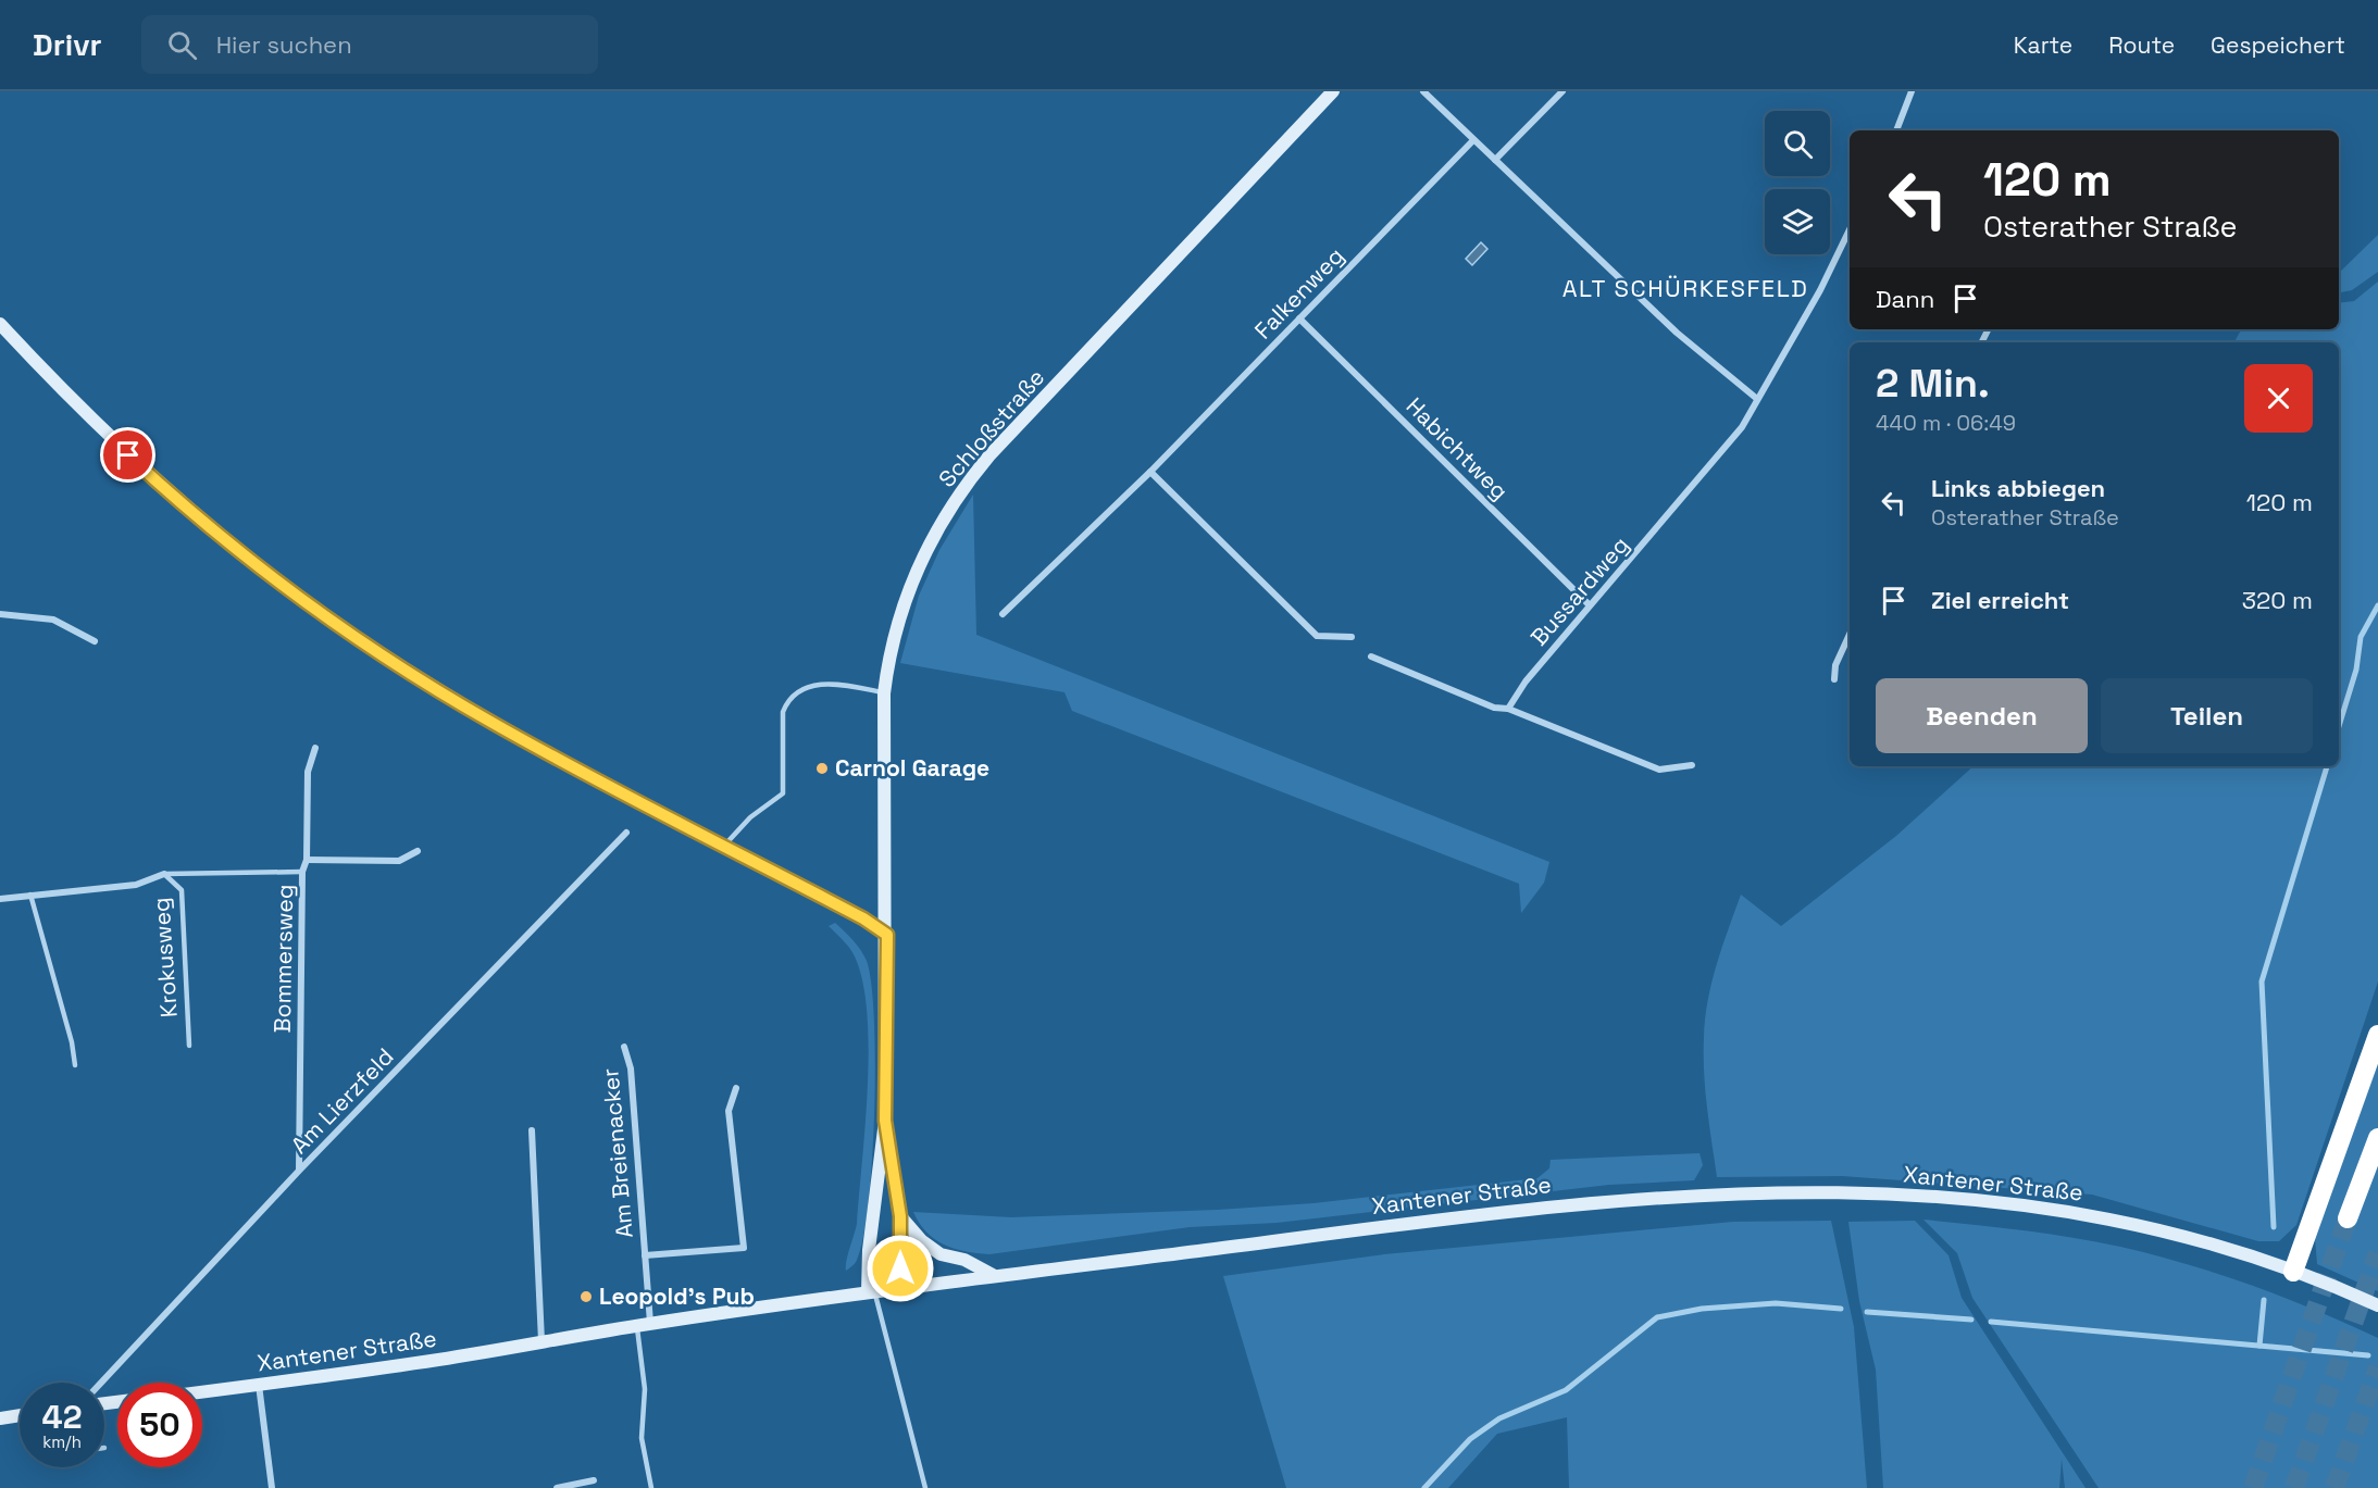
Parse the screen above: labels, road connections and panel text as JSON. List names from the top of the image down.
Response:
{
  "streets": {
    "main road": ["Schloßstraße", "Xantener Straße"],
    "street": [
      "Falkenweg",
      "Habichtweg",
      "Bussardweg",
      "Krokusweg",
      "Bommersweg",
      "Am Lierzfeld",
      "Am Breienacker"
    ]
  },
  "crossings": [
    ["Falkenweg", "Habichtweg"],
    ["Schloßstraße", "Xantener Straße"],
    ["Habichtweg", "Bussardweg"],
    ["Krokusweg", "Bommersweg"],
    ["Bommersweg", "Am Lierzfeld"],
    ["Am Breienacker", "Xantener Straße"]
  ],
  "districts": ["ALT SCHÜRKESFELD"],
  "places": ["Carnol Garage", "Leopold's Pub"],
  "page": {
    "header": "Drivr",
    "search": "Hier suchen",
    "nav": ["Karte", "Route", "Gespeichert"],
    "turn": ["120 m", "Osterather Straße"],
    "then": "Dann",
    "heading": ["2 Min.", "440 m · 06:49"],
    "list": [
      {
        "name": "Links abbiegen",
        "note": "Osterather Straße",
        "value": "120 m"
      },
      {
        "name": "Ziel erreicht",
        "value": "320 m"
      }
    ],
    "buttons": ["Beenden", "Teilen"],
    "speed": "42 km/h",
    "limit": "50"
  }
}
